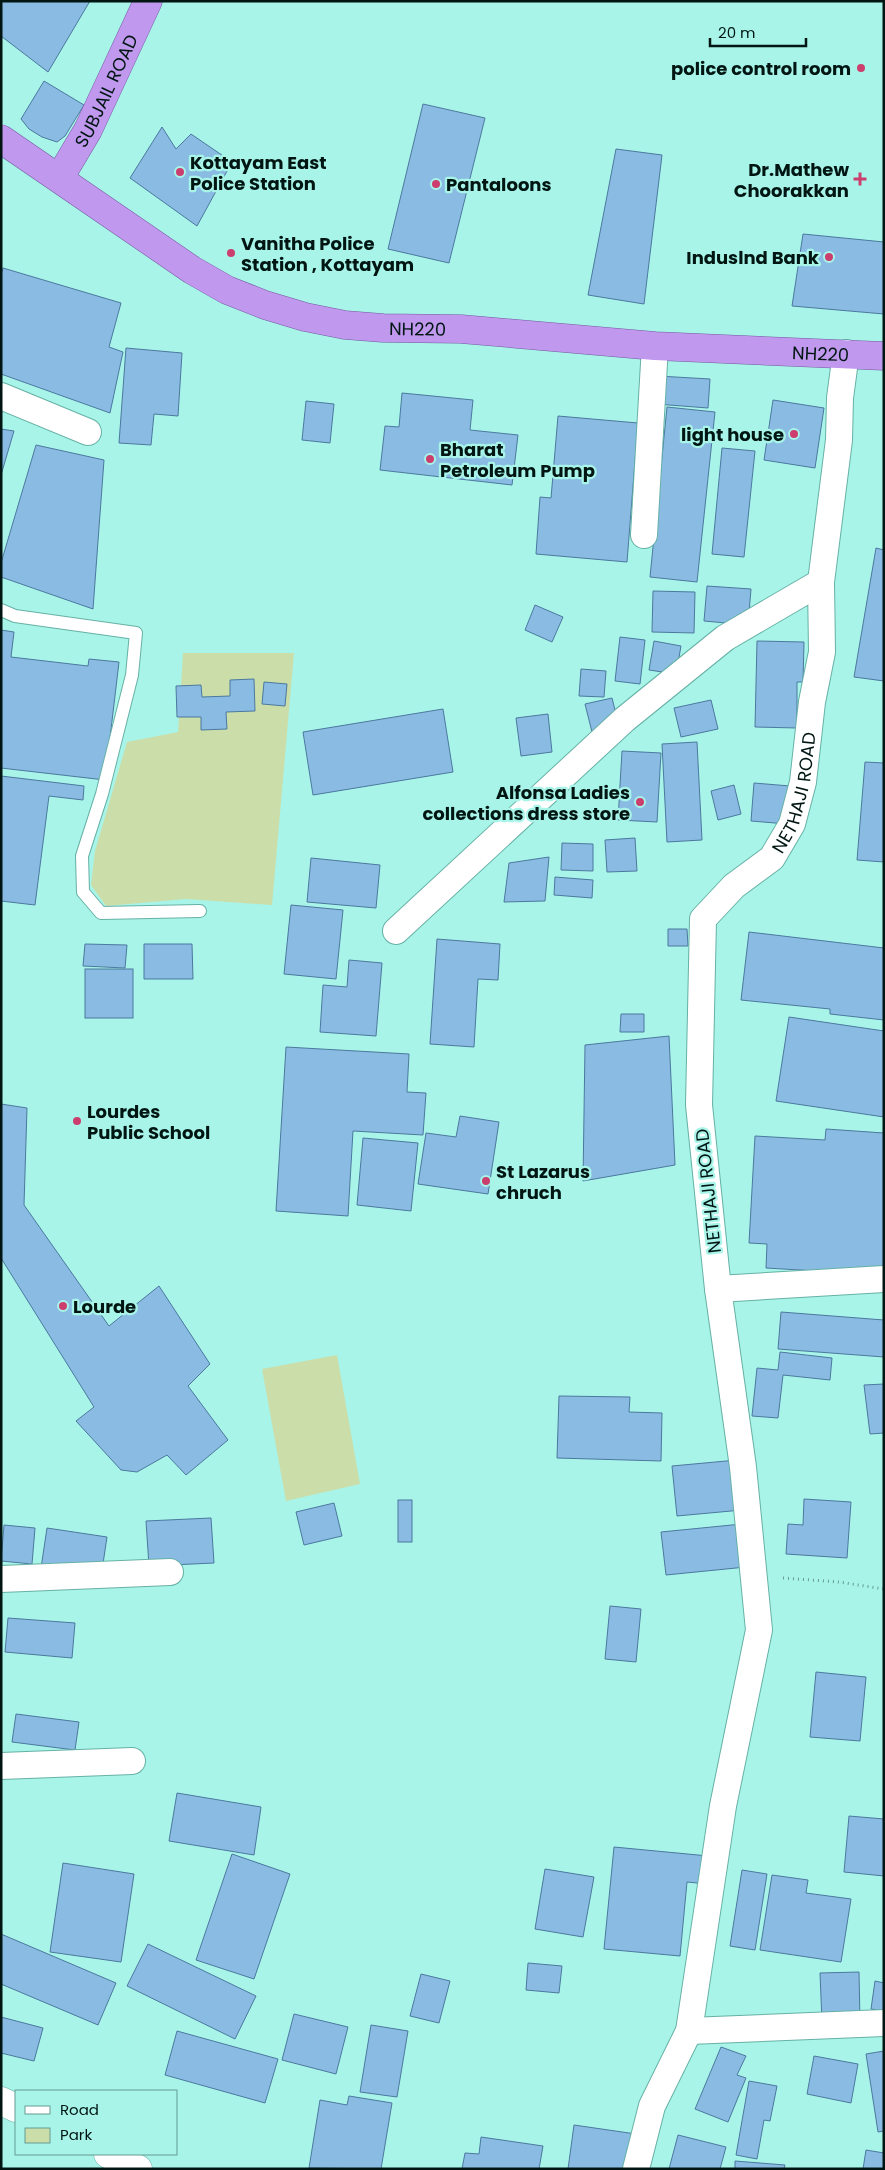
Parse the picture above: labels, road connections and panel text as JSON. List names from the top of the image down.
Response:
{
  "streets": {
    "highway": ["SUBJAIL ROAD", "NH220"],
    "street": ["NETHAJI ROAD"]
  },
  "crossings": [
    ["SUBJAIL ROAD", "NH220"],
    ["NH220", "NETHAJI ROAD"]
  ],
  "places": {
    "other": [
      "police control room",
      "Kottayam East Police Station",
      "Pantaloons",
      "Vanitha Police Station , Kottayam",
      "Induslnd Bank",
      "light house",
      "Bharat Petroleum Pump",
      "Alfonsa Ladies collections dress store",
      "Lourdes Public School",
      "St Lazarus chruch",
      "Lourde"
    ],
    "health": ["Dr.Mathew Choorakkan"]
  },
  "legend": ["Road", "Park"],
  "scale_bar": "20 m"
}
